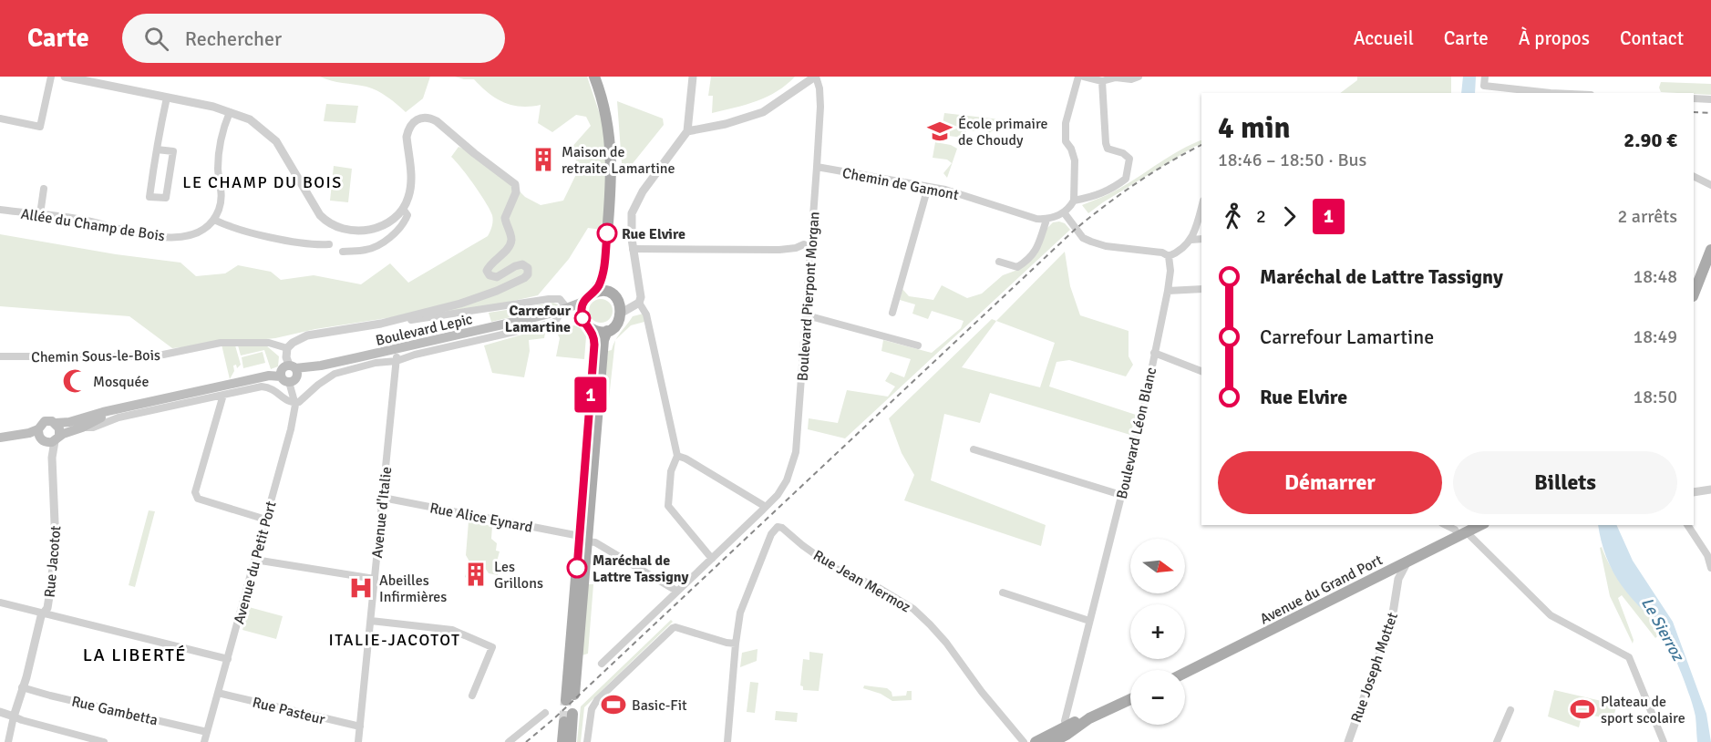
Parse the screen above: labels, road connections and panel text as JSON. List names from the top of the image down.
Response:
{
  "streets": {
    "main road": ["Boulevard Lepic", "Avenue du Grand Port"],
    "street": [
      "Chemin de Gamont",
      "Allée du Champ de Bois",
      "Boulevard Pierpont Morgan",
      "Chemin Sous-le-Bois",
      "Boulevard Léon Blanc",
      "Avenue d'Italie",
      "Rue Alice Eynard",
      "Rue Jacotot",
      "Avenue du Petit Port",
      "Rue Jean Mermoz",
      "Rue Joseph Mottet",
      "Rue Gambetta",
      "Rue Pasteur"
    ]
  },
  "crossings": [
    ["Chemin de Gamont", "Boulevard Pierpont Morgan"],
    ["Boulevard Pierpont Morgan", "Rue Alice Eynard"],
    ["Boulevard Lepic", "Chemin Sous-le-Bois"],
    ["Boulevard Lepic", "Avenue d'Italie"],
    ["Boulevard Lepic", "Avenue du Petit Port"],
    ["Chemin Sous-le-Bois", "Avenue du Petit Port"],
    ["Avenue d'Italie", "Rue Alice Eynard"],
    ["Avenue d'Italie", "Rue Pasteur"],
    ["Rue Jacotot", "Rue Gambetta"],
    ["Avenue du Petit Port", "Rue Gambetta"],
    ["Avenue du Petit Port", "Rue Pasteur"],
    ["Avenue du Grand Port", "Rue Joseph Mottet"]
  ],
  "districts": ["LE CHAMP DU BOIS", "ITALIE-JACOTOT", "LA LIBERTÉ"],
  "water": ["Le Sierroz"],
  "places": {
    "school or university": ["École primaire de Choudy"],
    "building": ["Maison de retraite Lamartine", "Les Grillons"],
    "other": ["Rue Elvire", "Carrefour Lamartine", "Maréchal de Lattre Tassigny"],
    "mosque": ["Mosquée"],
    "hospital": ["Abeilles Infirmières"],
    "sports": ["Basic-Fit", "Plateau de sport scolaire"]
  },
  "lines": ["bus line 1"],
  "north": "right",
  "page": {
    "header": "Carte",
    "search": "Rechercher",
    "nav": [
      "Accueil",
      "Carte",
      "À propos",
      "Contact"
    ],
    "on_map": "1",
    "heading": ["4 min", "18:46 – 18:50 · Bus", "2.90 €"],
    "legs": ["2", "1", "2 arrêts"],
    "list": [
      {
        "name": "Maréchal de Lattre Tassigny",
        "value": "18:48"
      },
      {
        "name": "Carrefour Lamartine",
        "value": "18:49"
      },
      {
        "name": "Rue Elvire",
        "value": "18:50"
      }
    ],
    "buttons": ["Démarrer", "Billets"],
    "map_buttons": ["+", "−"]
  }
}
